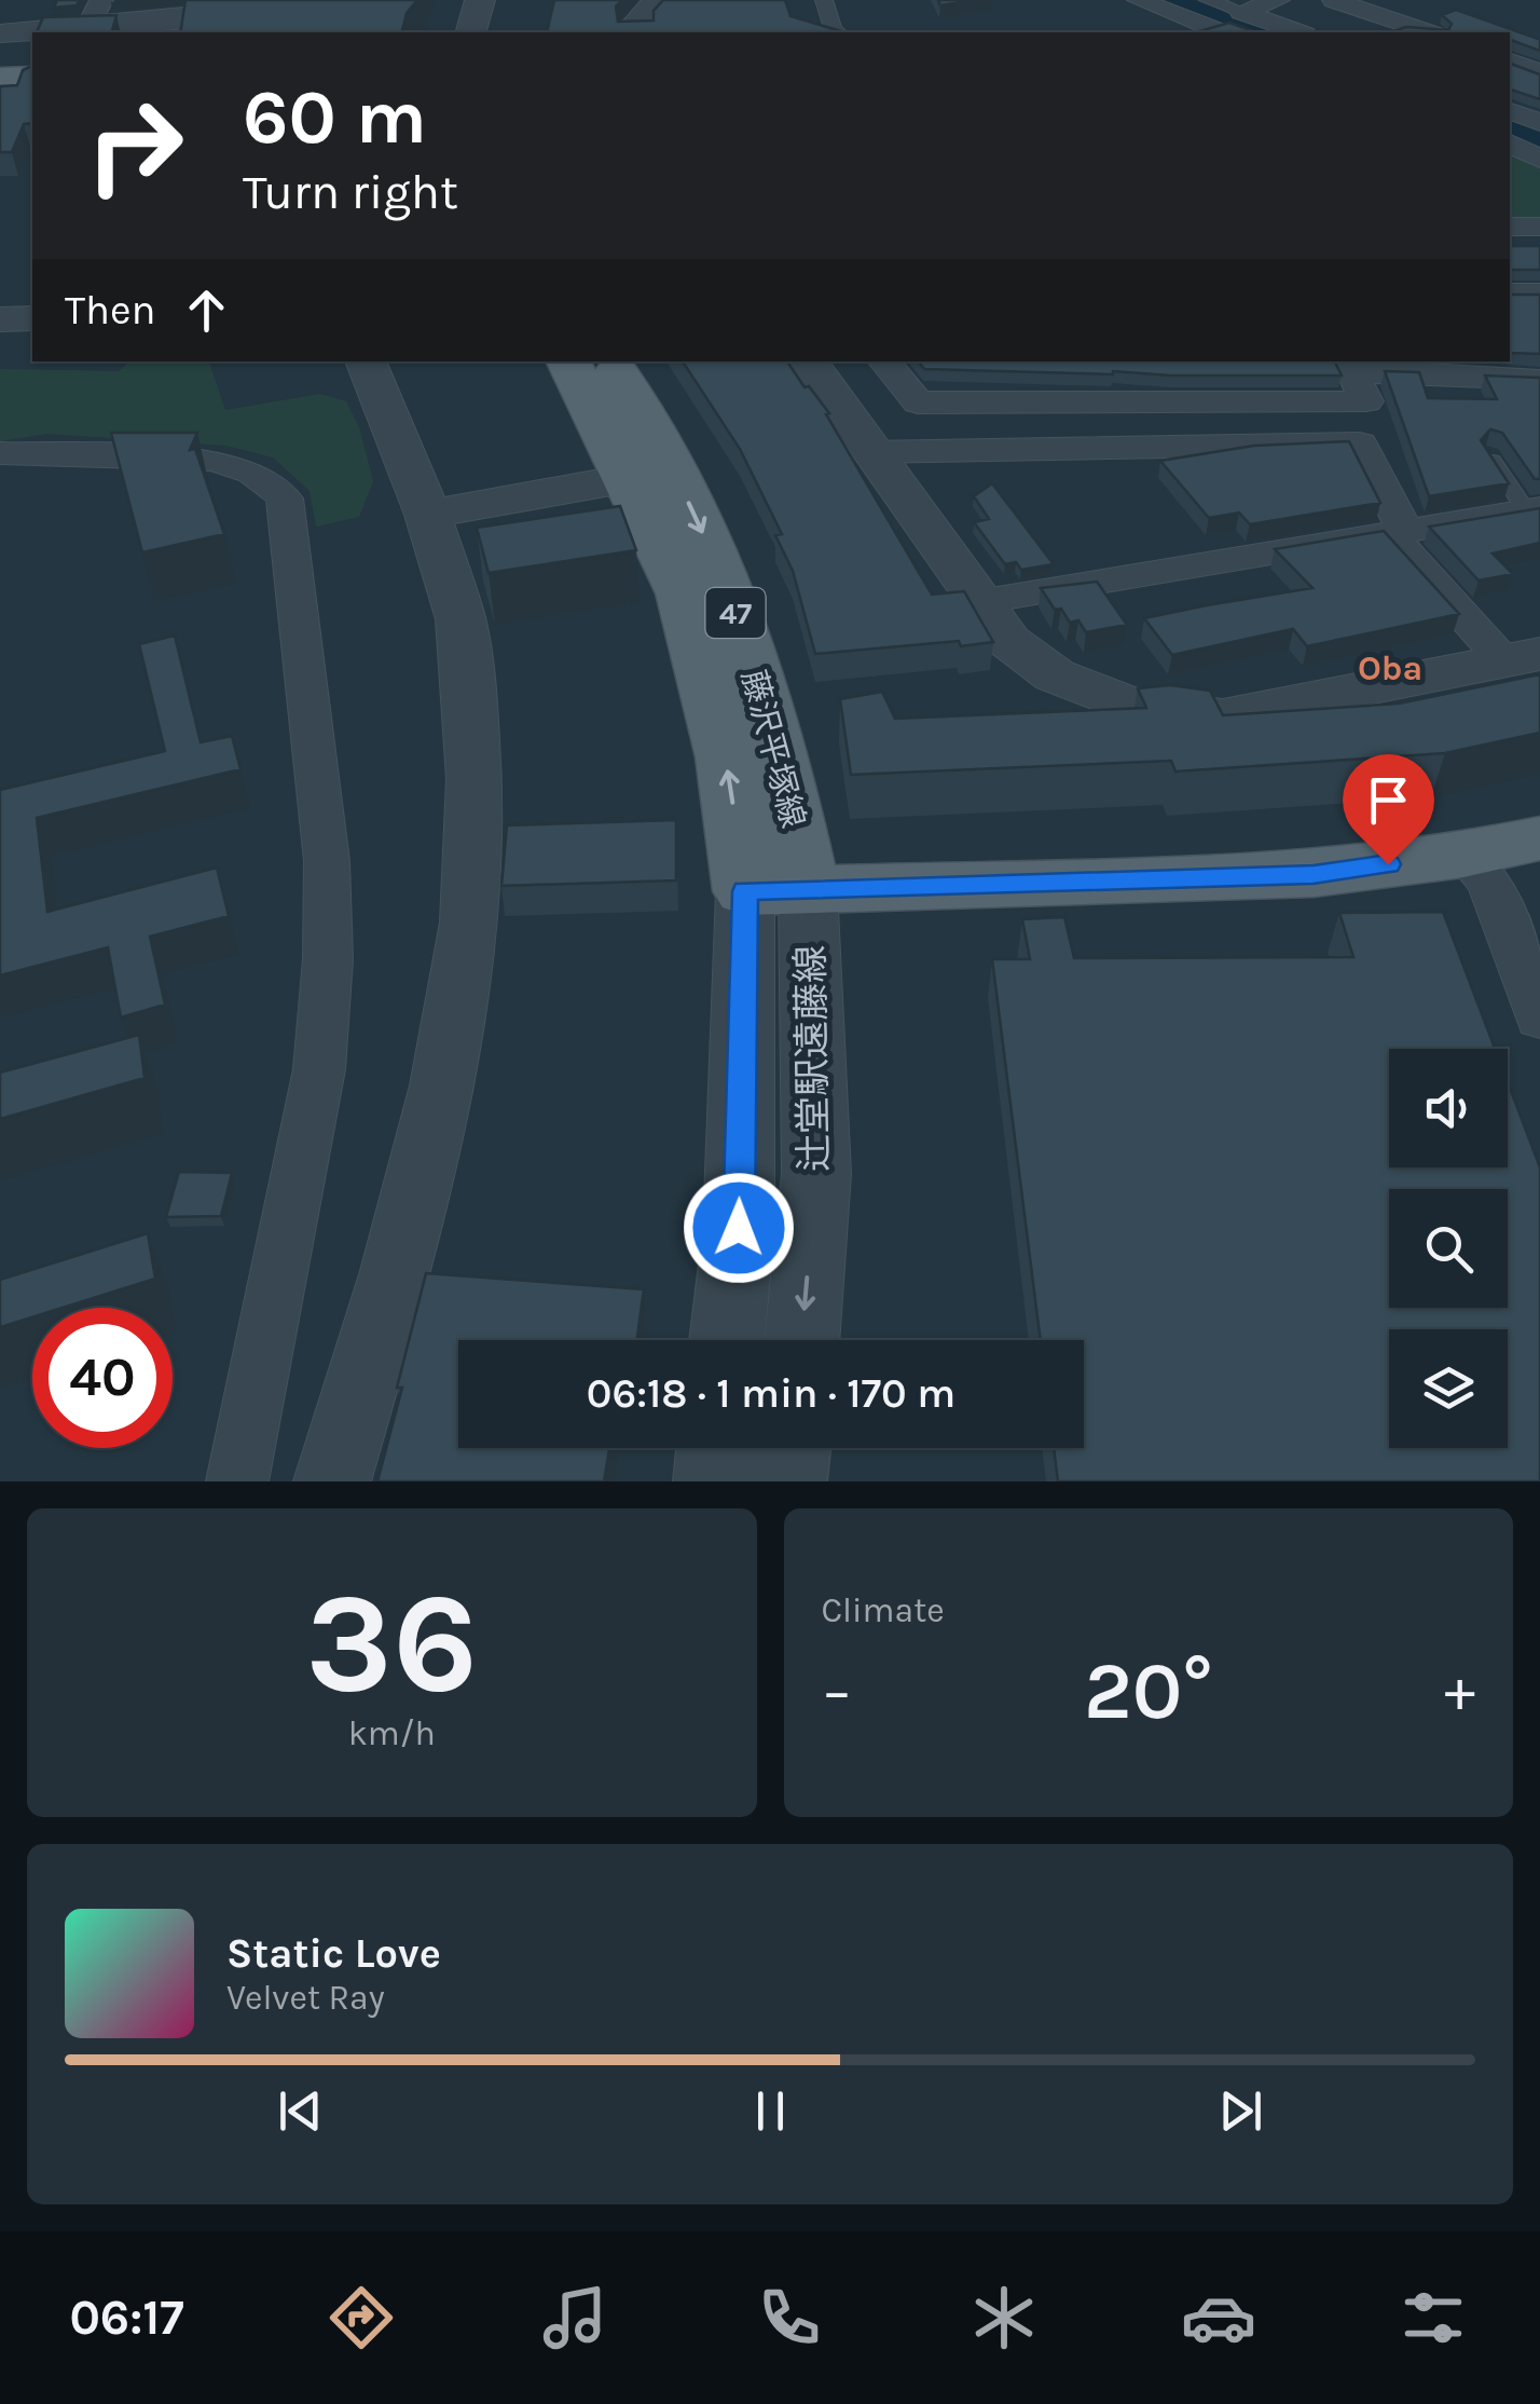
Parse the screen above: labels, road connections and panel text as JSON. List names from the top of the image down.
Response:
{
  "streets": {
    "main road": ["47", "藤沢平塚線"],
    "street": ["辻堂駅遠藤線"]
  },
  "crossings": [
    ["藤沢平塚線", "辻堂駅遠藤線"]
  ],
  "districts": ["Oba"],
  "page": {
    "turn": ["60 m", "Turn right"],
    "then": "Then",
    "limit": "40",
    "trip": "06:18 · 1 min · 170 m",
    "tile": [
      ["36", "km/h"],
      "Climate"
    ],
    "heat": ["−", "20°", "+"],
    "song": ["Static Love", "Velvet Ray"],
    "tabs": "06:17"
  }
}
